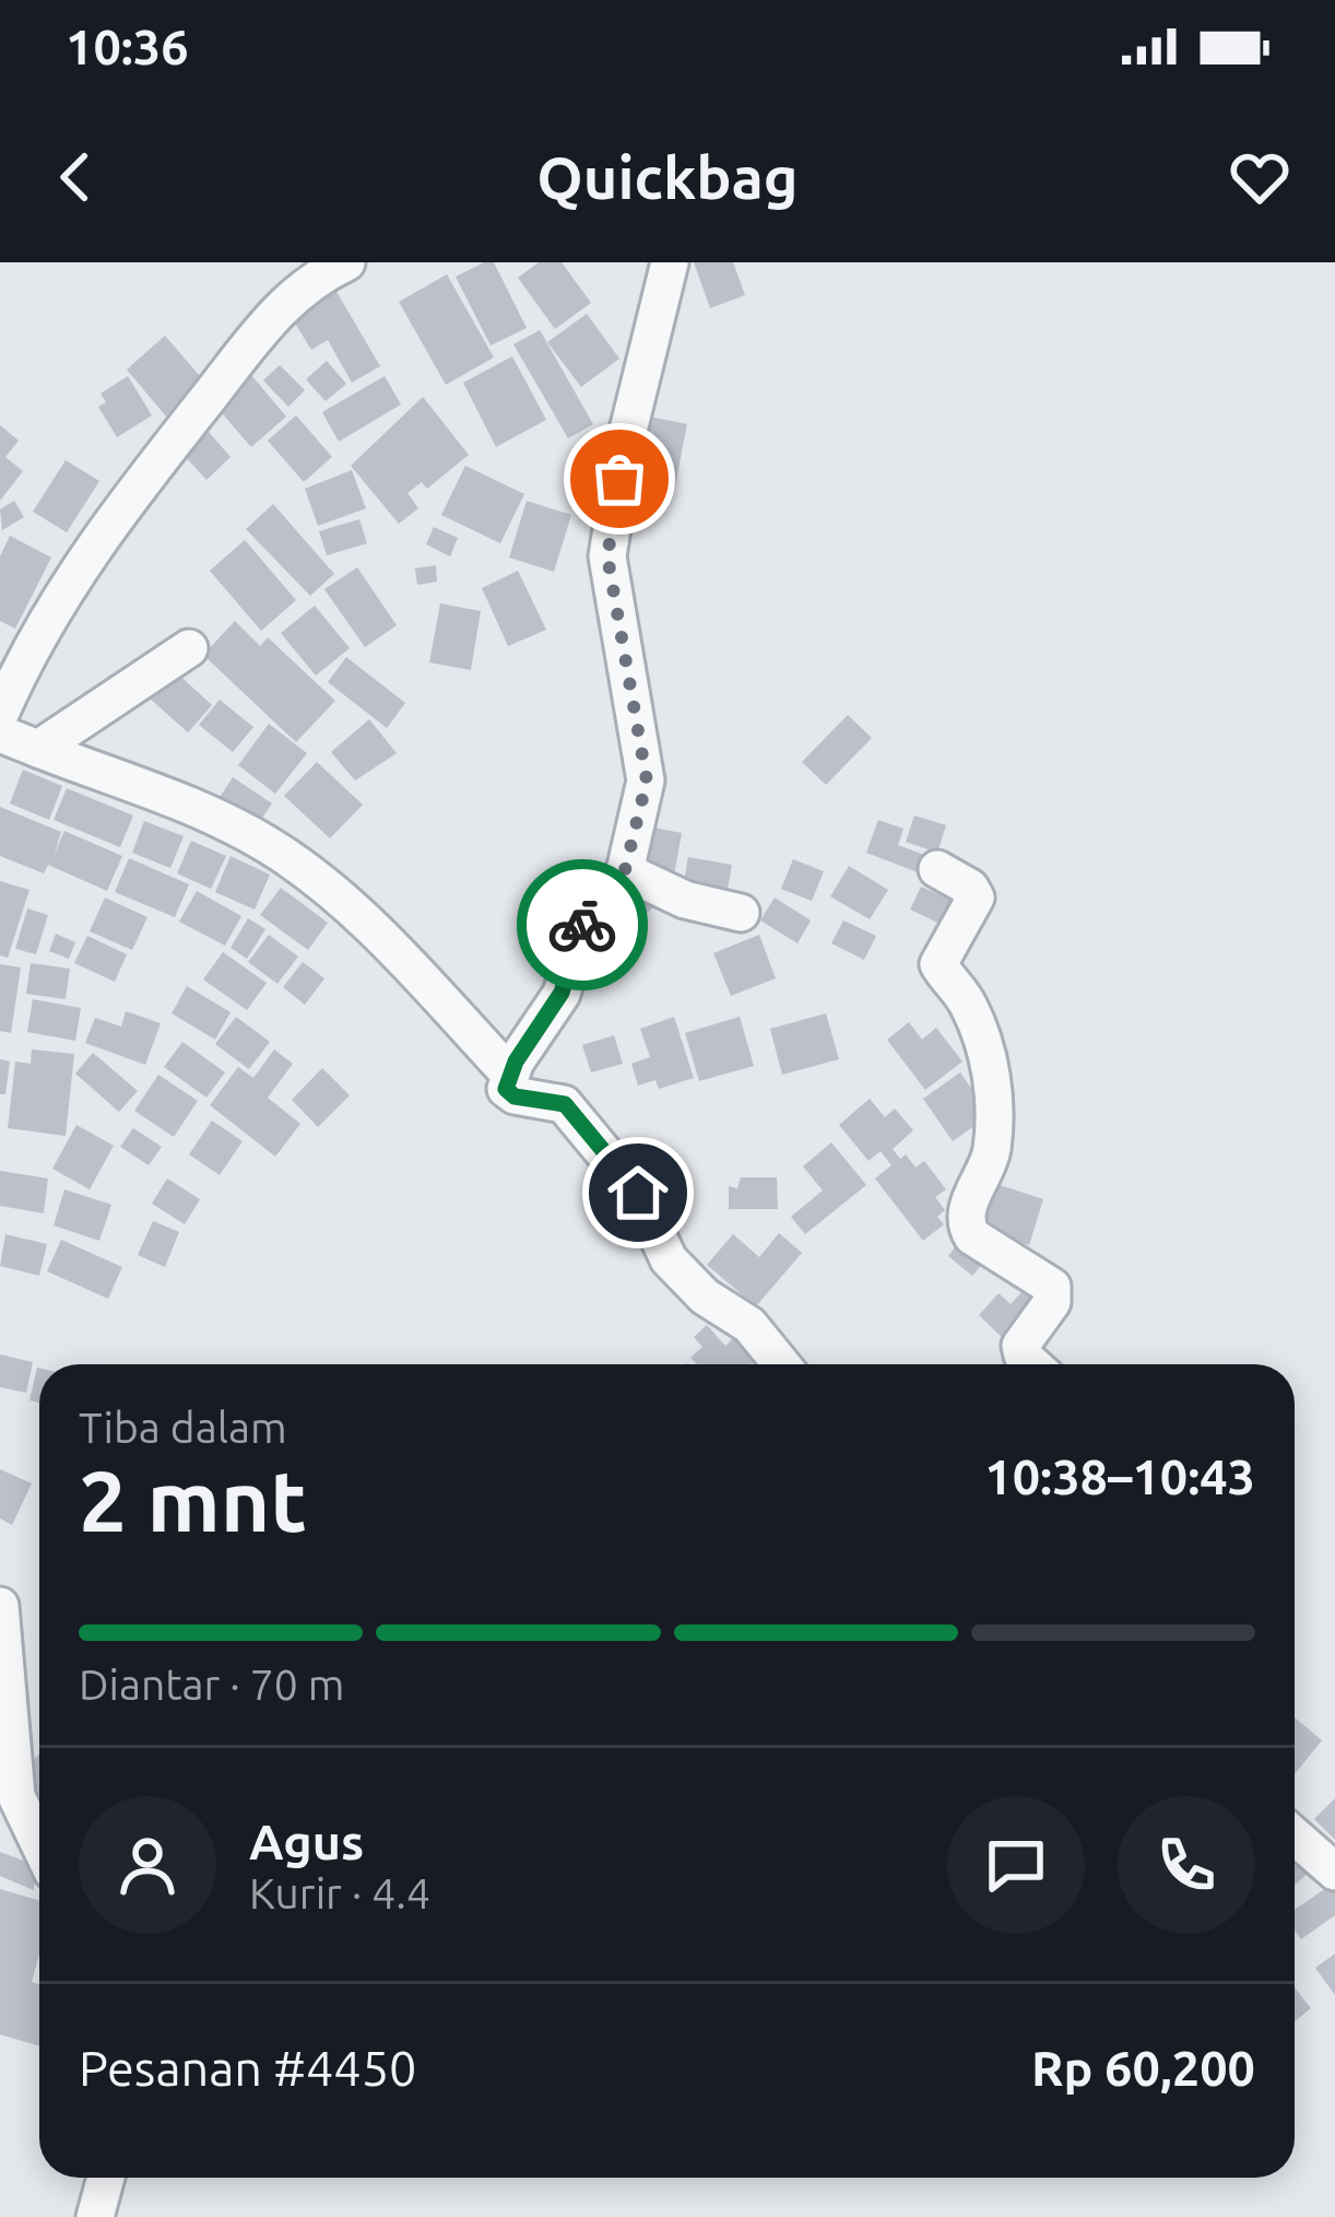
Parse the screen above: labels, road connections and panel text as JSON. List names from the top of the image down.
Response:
{
  "page": {
    "status": "10:36",
    "header": "Quickbag",
    "heading": ["2 mnt", "Tiba dalam", "10:38–10:43"],
    "panel": [
      "Agus",
      "Kurir · 4.4",
      "Pesanan #4450",
      "Rp 60,200"
    ],
    "bar": "Diantar · 70 m"
  }
}
